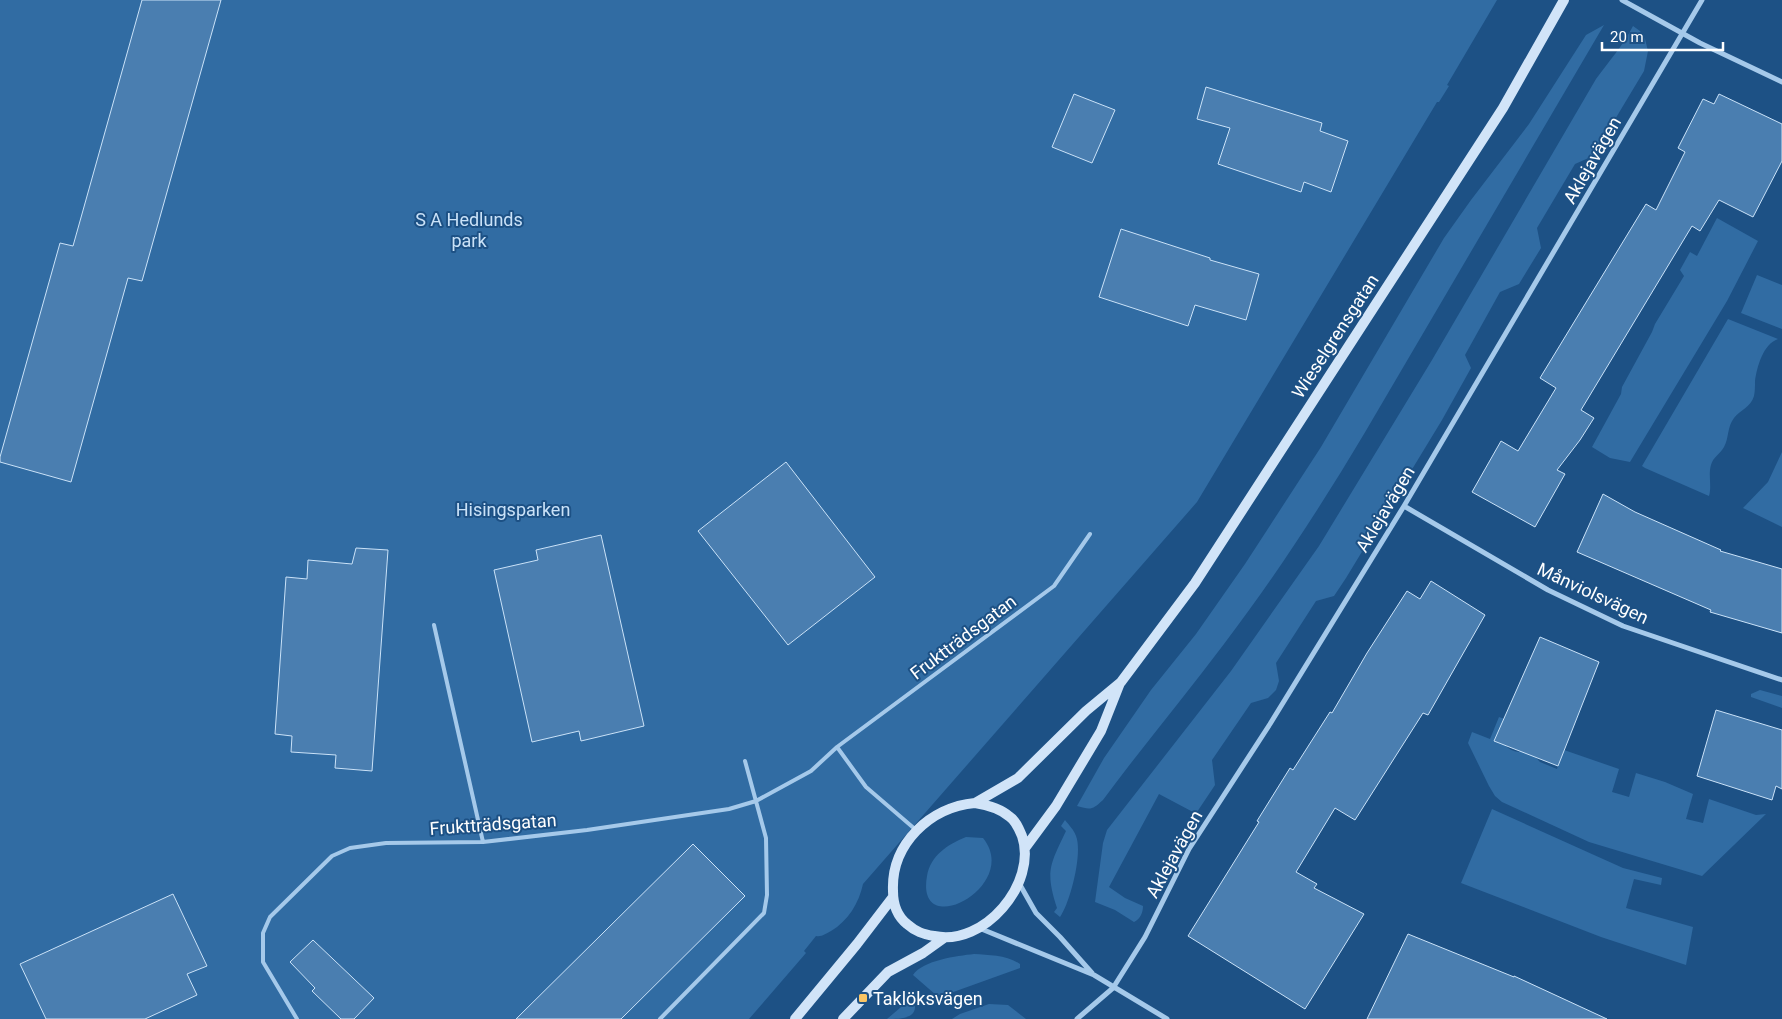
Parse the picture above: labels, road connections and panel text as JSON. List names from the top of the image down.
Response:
{
  "streets": {
    "street": ["Aklejavägen", "Wieselgrensgatan", "Månviolsvägen"],
    "lane": ["Fruktträdsgatan"]
  },
  "crossings": [
    ["Aklejavägen", "Månviolsvägen"]
  ],
  "parks": ["S A Hedlunds park", "Hisingsparken"],
  "places": {
    "transit": ["Taklöksvägen"]
  },
  "scale_bar": "20 m"
}
